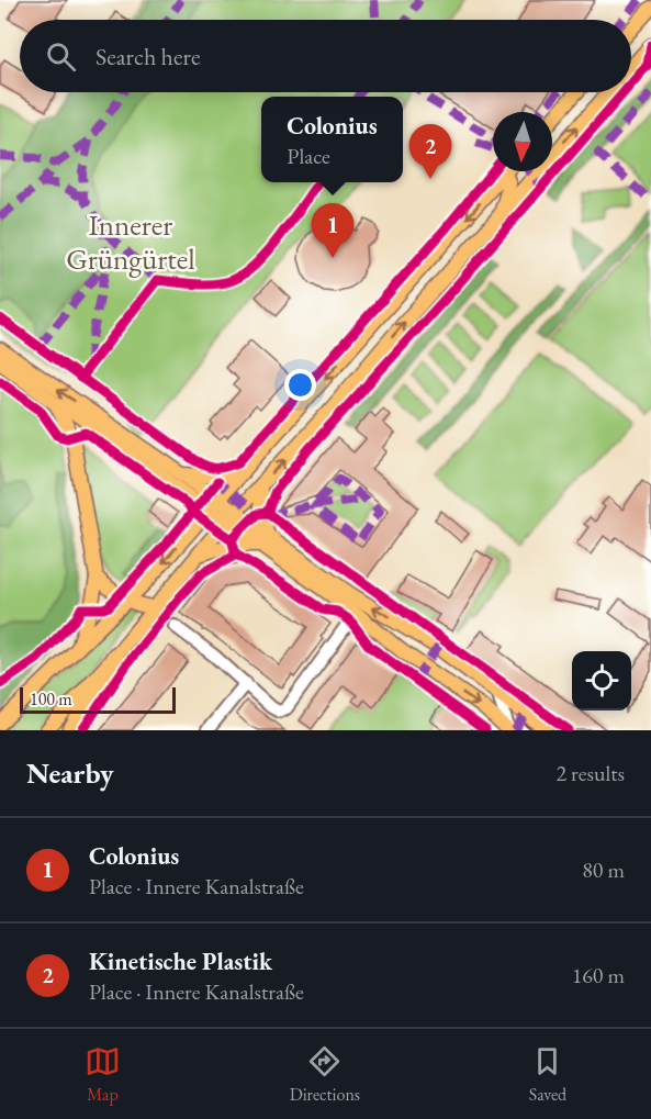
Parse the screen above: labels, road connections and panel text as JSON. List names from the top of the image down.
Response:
{
  "parks": ["Innerer Grüngürtel"],
  "scale_bar": "100 m",
  "north": "bottom",
  "page": {
    "search": "Search here",
    "popup": ["Colonius", "Place"],
    "pins": ["2", "1"],
    "scale": "100 m",
    "heading": ["Nearby", "2 results"],
    "list": [
      {
        "mark": "1",
        "name": "Colonius",
        "note": "Place · Innere Kanalstraße",
        "value": "80 m"
      },
      {
        "mark": "2",
        "name": "Kinetische Plastik",
        "note": "Place · Innere Kanalstraße",
        "value": "160 m"
      }
    ],
    "nav": ["Map", "Directions", "Saved"]
  }
}
